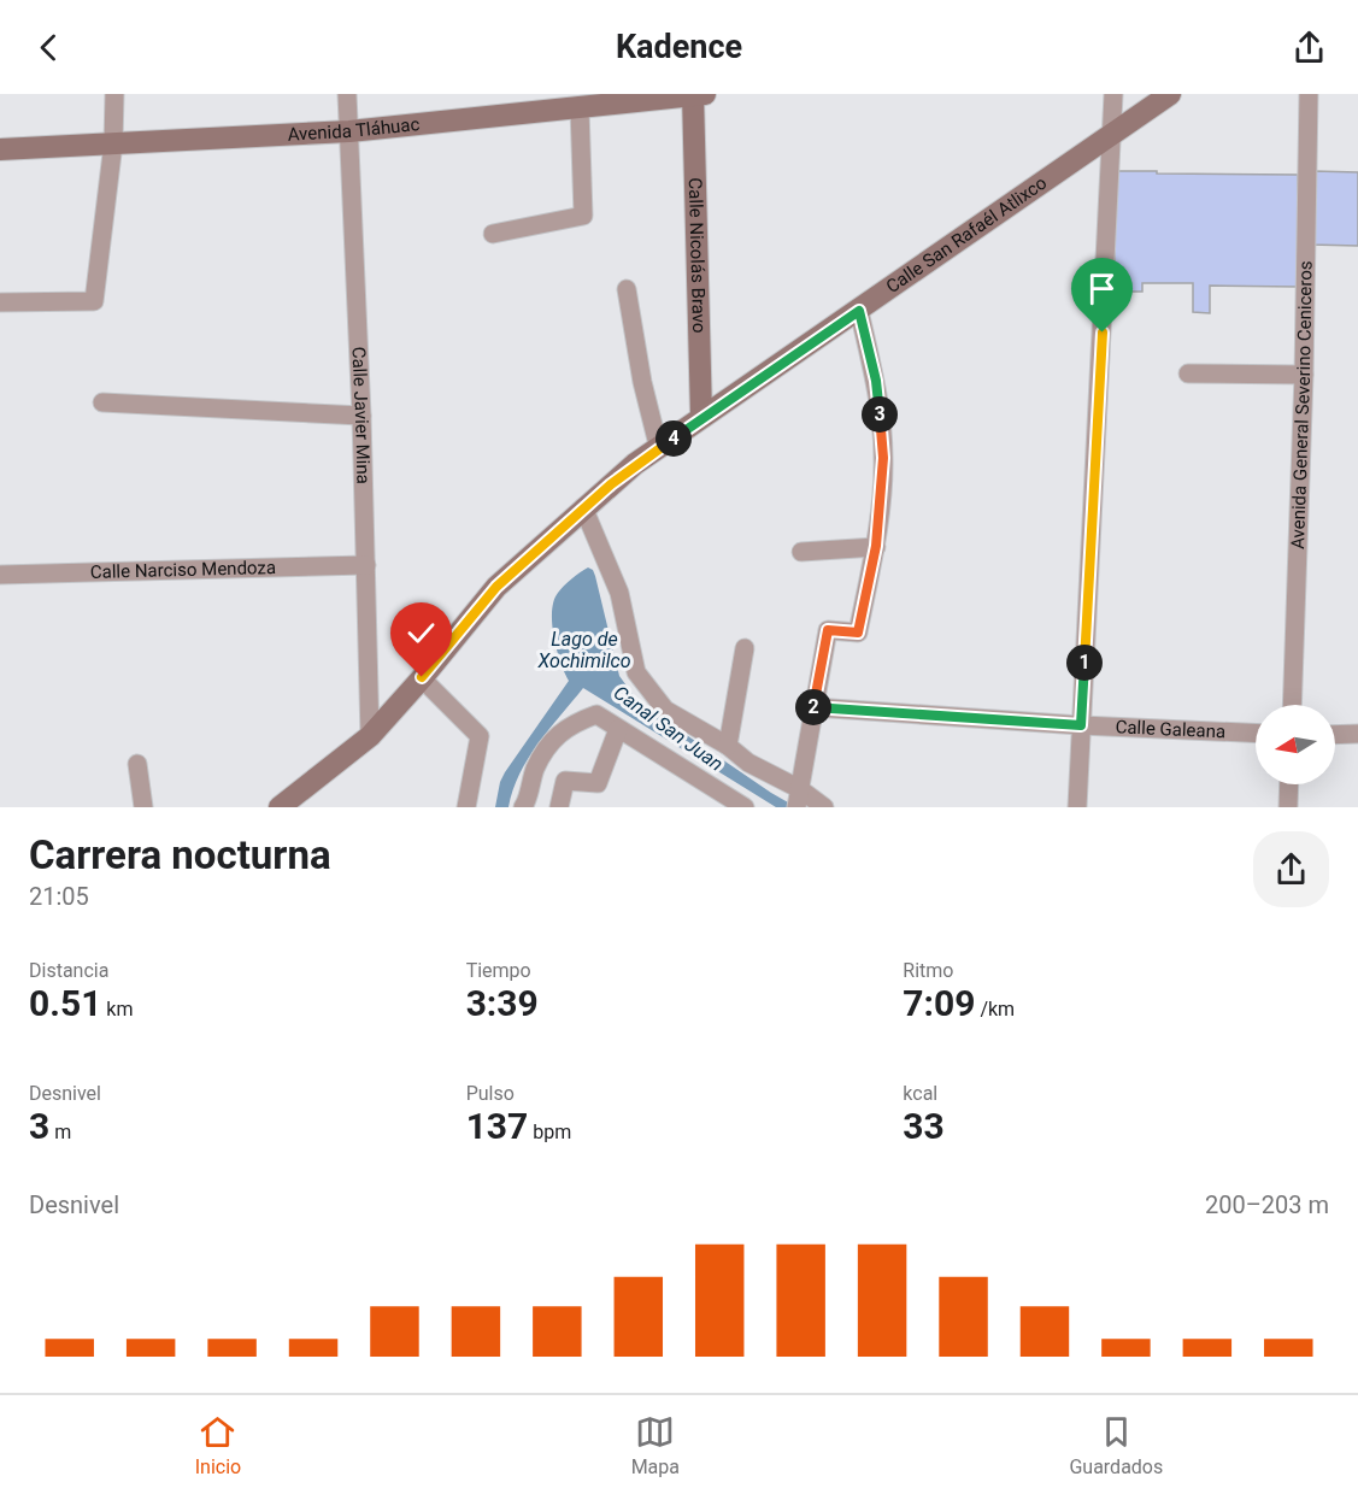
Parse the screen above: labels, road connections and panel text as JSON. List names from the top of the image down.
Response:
{
  "streets": {
    "main road": ["Avenida Tláhuac", "Calle San Rafaél Atlixco", "Calle Nicolás Bravo"],
    "street": [
      "Avenida General Severino Ceniceros",
      "Calle Javier Mina",
      "Calle Narciso Mendoza",
      "Calle Galeana"
    ]
  },
  "crossings": [
    ["Avenida Tláhuac", "Calle Nicolás Bravo"],
    ["Avenida Tláhuac", "Calle Javier Mina"],
    ["Calle San Rafaél Atlixco", "Calle Nicolás Bravo"],
    ["Calle San Rafaél Atlixco", "Calle Javier Mina"],
    ["Calle Javier Mina", "Calle Narciso Mendoza"]
  ],
  "water": ["Lago de Xochimilco", "Canal San Juan"],
  "north": "left",
  "page": {
    "header": "Kadence",
    "pins": [
      "3",
      "4",
      "1",
      "2"
    ],
    "heading": ["Carrera nocturna", "21:05"],
    "stats": [
      ["Distancia", "0.51 km"],
      ["Tiempo", "3:39"],
      ["Ritmo", "7:09 /km"],
      ["Desnivel", "3 m"],
      ["Pulso", "137 bpm"],
      ["kcal", "33"]
    ],
    "chart": ["Desnivel", "200–203 m"],
    "tabs": ["Inicio", "Mapa", "Guardados"]
  }
}
